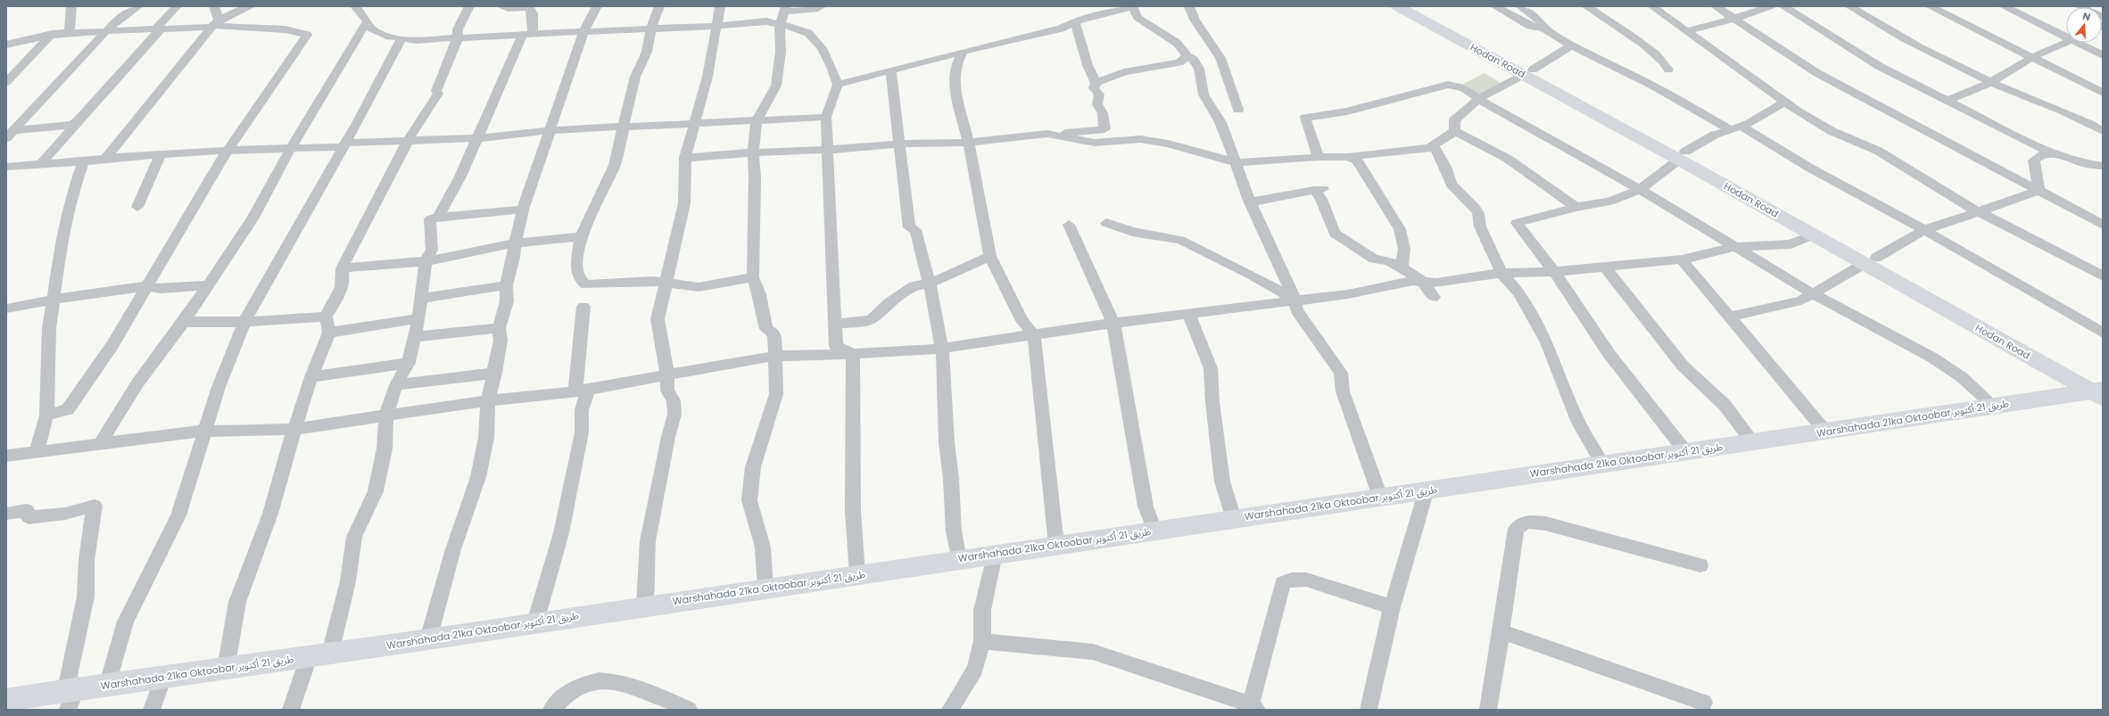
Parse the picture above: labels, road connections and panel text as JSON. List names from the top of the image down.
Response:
{
  "streets": {
    "main road": ["Hodan Road", "Warshahada 21ka Oktoobar طريق 21 أكتوبر"]
  },
  "crossings": [
    ["Hodan Road", "Warshahada 21ka Oktoobar طريق 21 أكتوبر"]
  ],
  "north": "top"
}
